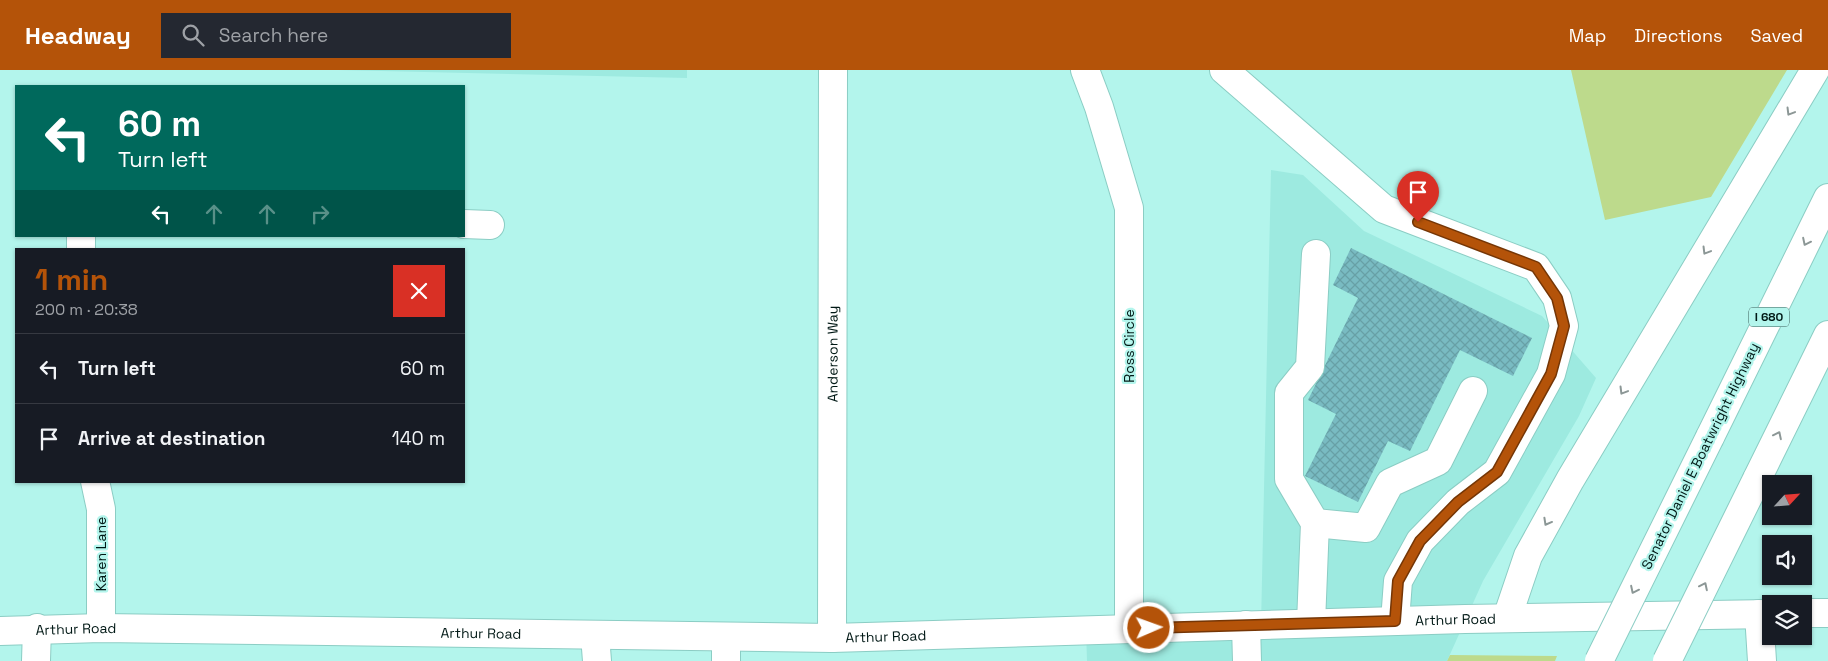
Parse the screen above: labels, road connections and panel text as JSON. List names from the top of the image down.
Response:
{
  "streets": {
    "main road": [
      "I 680",
      "Ross Circle",
      "Anderson Way",
      "Senator Daniel E Boatwright Highway",
      "Karen Lane",
      "Arthur Road"
    ]
  },
  "crossings": [
    ["Ross Circle", "Arthur Road"],
    ["Anderson Way", "Arthur Road"],
    ["Karen Lane", "Arthur Road"]
  ],
  "north": "top right",
  "page": {
    "header": "Headway",
    "search": "Search here",
    "nav": ["Map", "Directions", "Saved"],
    "turn": ["60 m", "Turn left"],
    "heading": ["1 min", "200 m · 20:38"],
    "list": [
      {
        "name": "Turn left",
        "value": "60 m"
      },
      {
        "name": "Arrive at destination",
        "value": "140 m"
      }
    ]
  }
}
